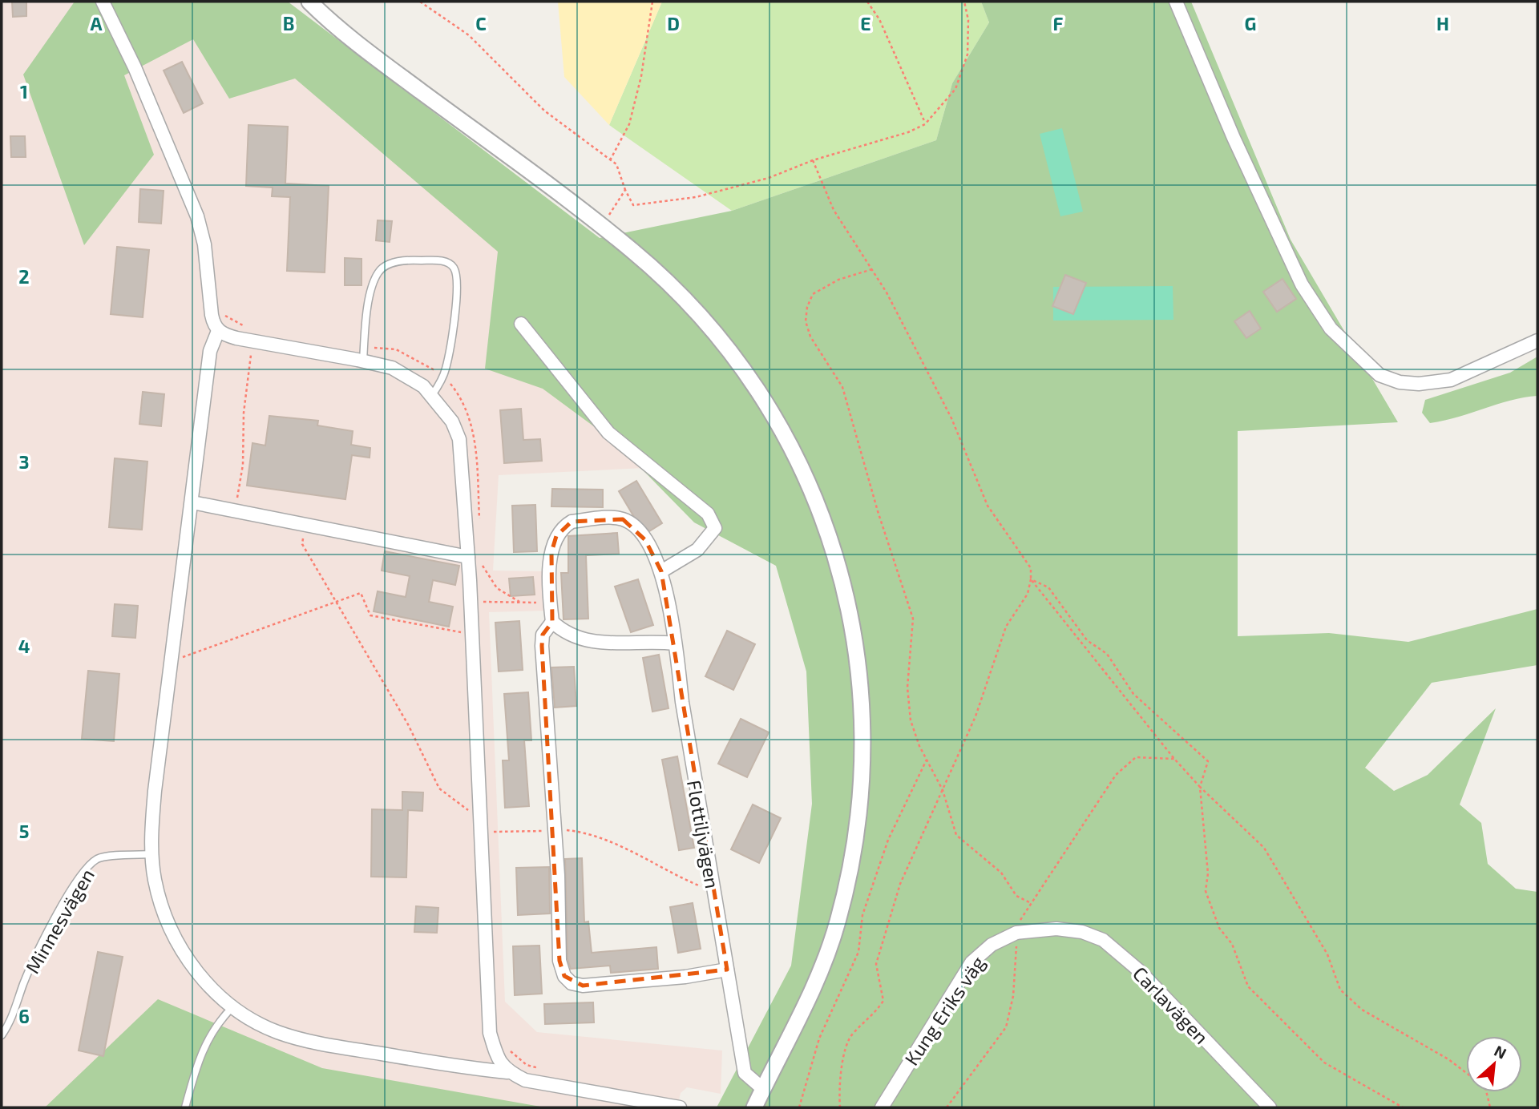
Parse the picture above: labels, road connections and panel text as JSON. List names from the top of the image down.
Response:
{
  "streets": {
    "street": ["Flottiljvägen", "Carlavägen", "Kung Eriks väg"],
    "lane": ["Minnesvägen"]
  },
  "crossings": [
    ["Carlavägen", "Kung Eriks väg"]
  ],
  "north": "top right",
  "grid": {
    "columns": [
      "A",
      "B",
      "C",
      "D",
      "E",
      "F",
      "G",
      "H"
    ],
    "rows": [
      "1",
      "2",
      "3",
      "4",
      "5",
      "6"
    ]
  }
}
